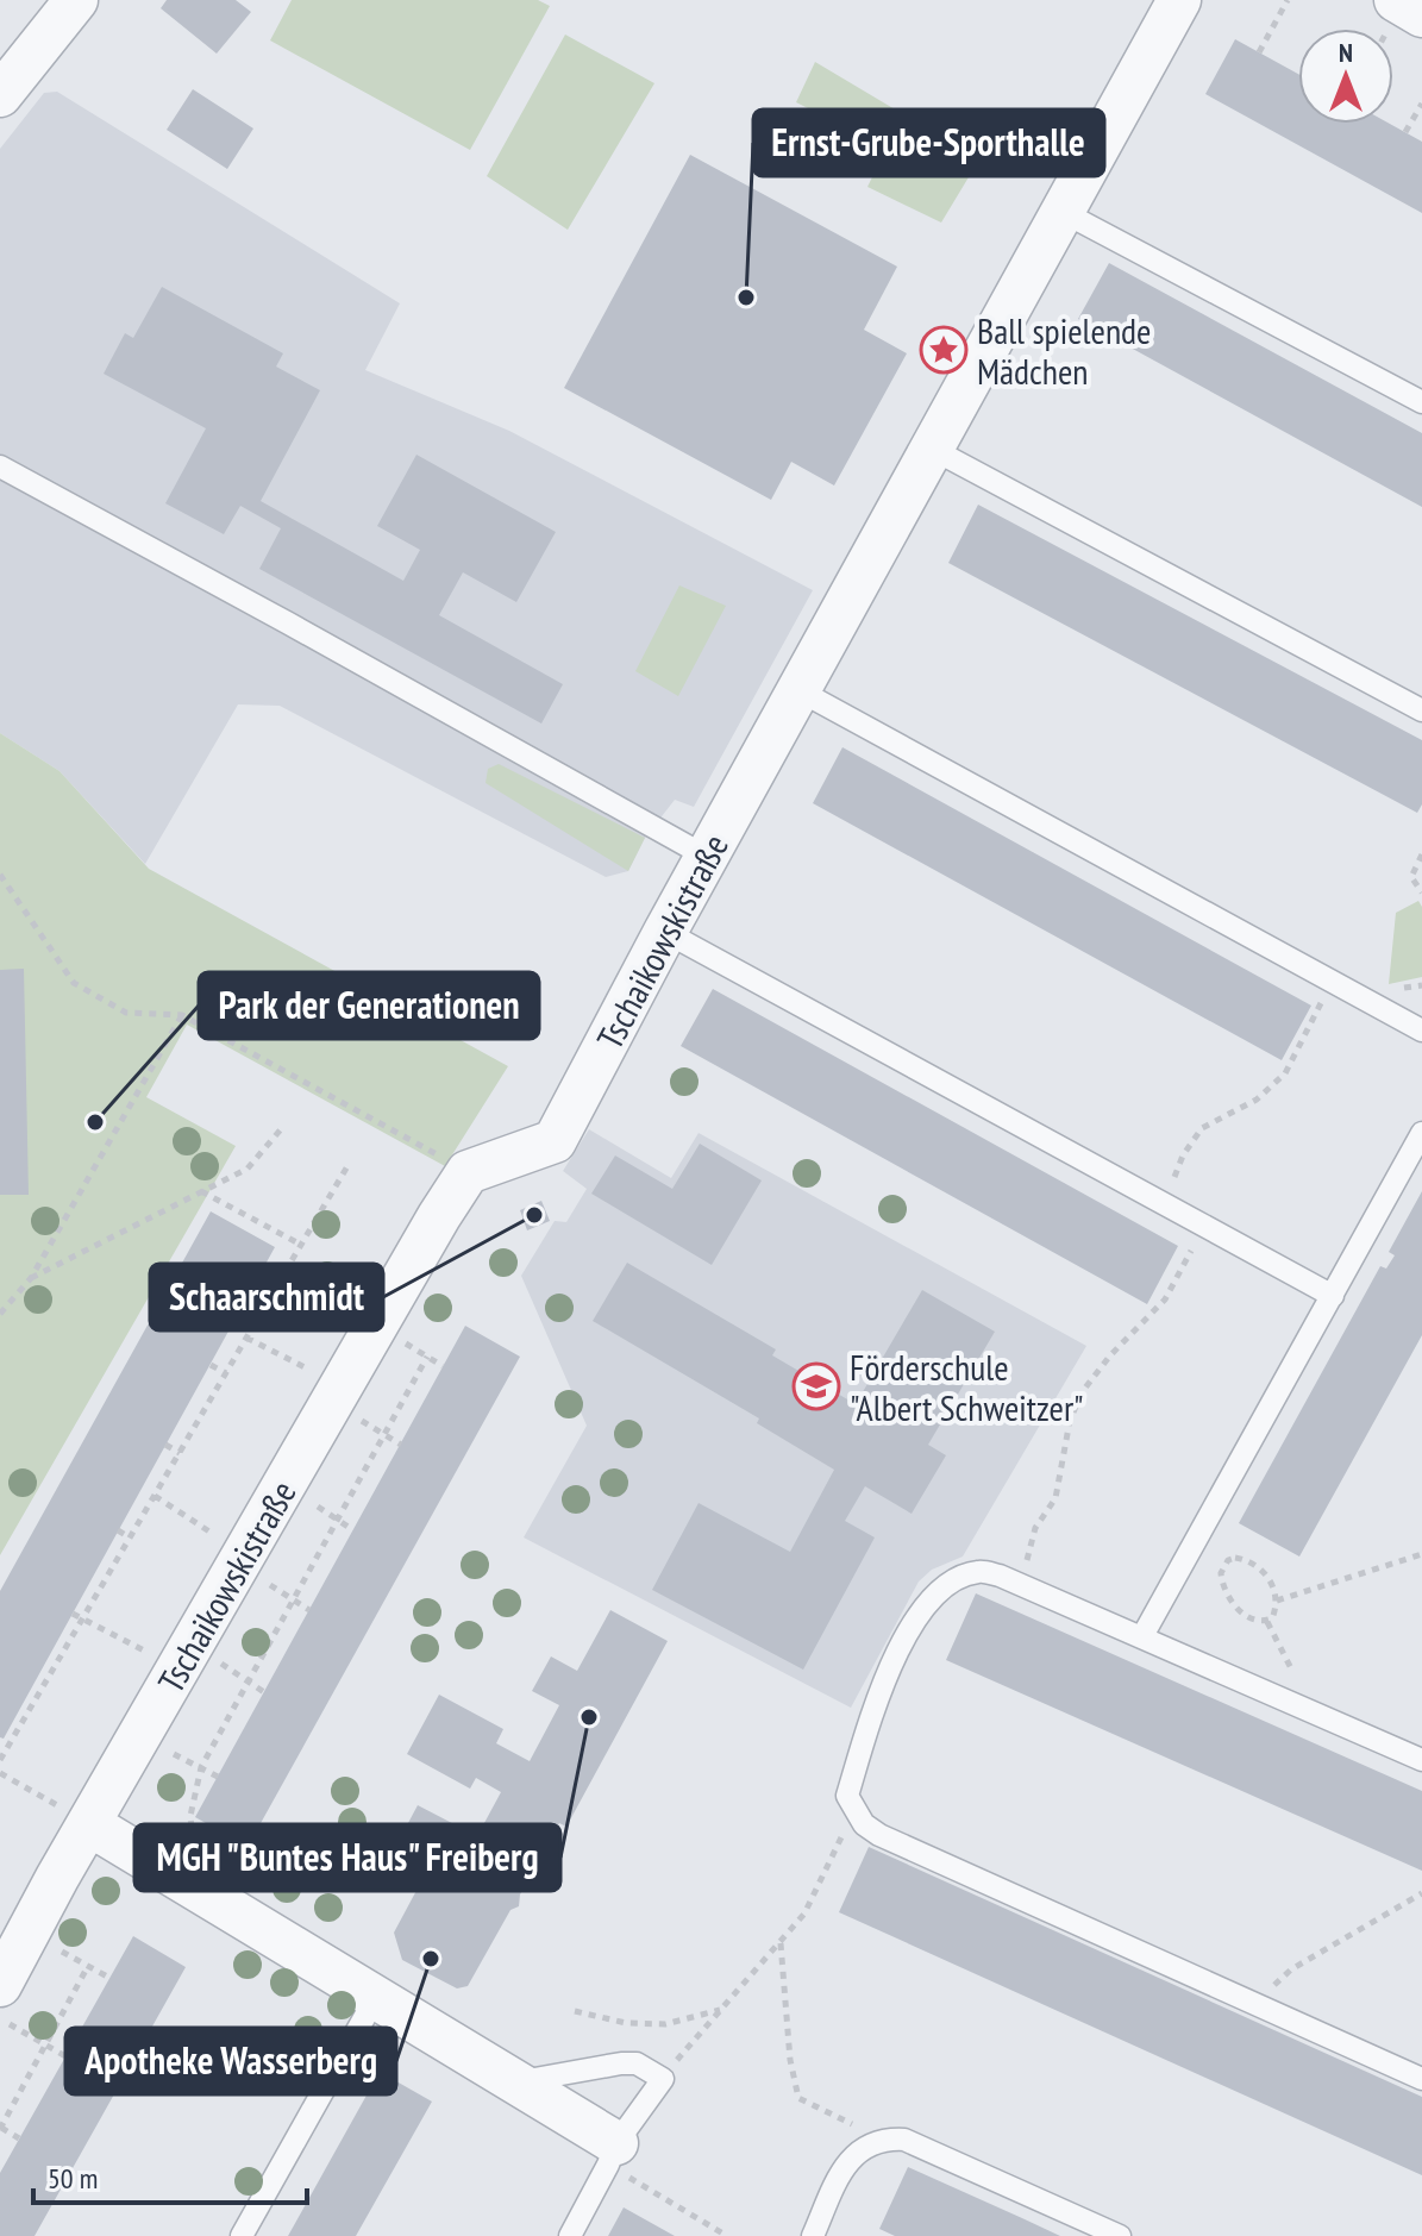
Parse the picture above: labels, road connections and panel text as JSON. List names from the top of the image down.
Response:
{
  "streets": {
    "street": ["Tschaikowskistraße"]
  },
  "places": {
    "other": [
      "Ernst-Grube-Sporthalle",
      "Park der Generationen",
      "Schaarschmidt",
      "MGH \"Buntes Haus\" Freiberg",
      "Apotheke Wasserberg"
    ],
    "place": ["Ball spielende Mädchen"],
    "school or university": ["Förderschule \"Albert Schweitzer\""]
  },
  "scale_bar": "50 m",
  "north": "top"
}
